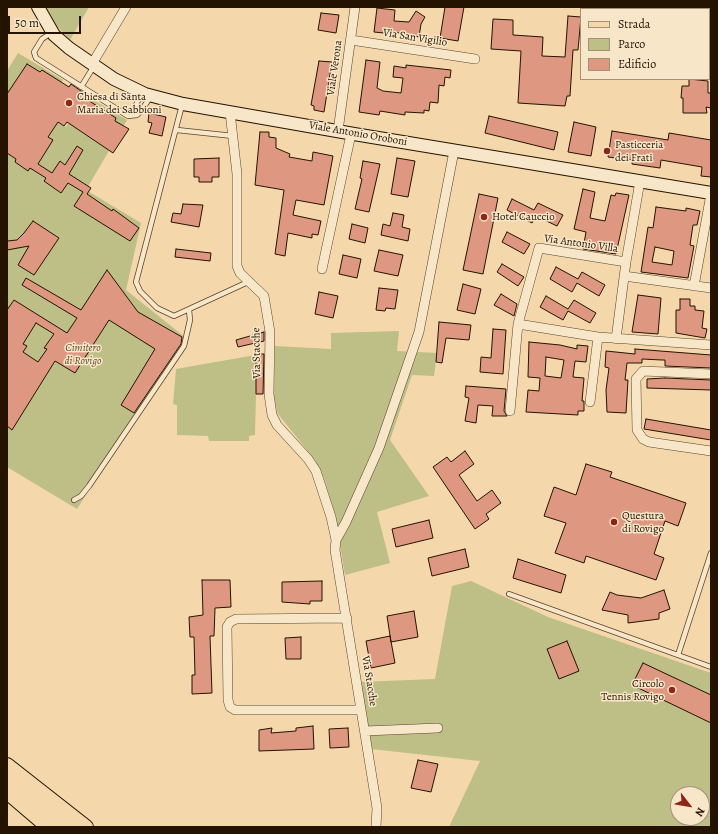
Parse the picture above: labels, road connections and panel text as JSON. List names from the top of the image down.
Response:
{
  "streets": {
    "street": [
      "Via San Vigilio",
      "Viale Verona",
      "Viale Antonio Oroboni",
      "Via Antonio Villa",
      "Via Stacche"
    ]
  },
  "crossings": [
    ["Via San Vigilio", "Viale Verona"],
    ["Viale Verona", "Viale Antonio Oroboni"],
    ["Viale Antonio Oroboni", "Via Antonio Villa"],
    ["Viale Antonio Oroboni", "Via Stacche"]
  ],
  "parks": ["Cimitero di Rovigo"],
  "places": [
    "Chiesa di Santa Maria dei Sabbioni",
    "Pasticceria dei Frati",
    "Hotel Cauccio",
    "Questura di Rovigo",
    "Circolo Tennis Rovigo"
  ],
  "legend": ["Strada", "Parco", "Edificio"],
  "scale_bar": "50 m",
  "north": "bottom right"
}
